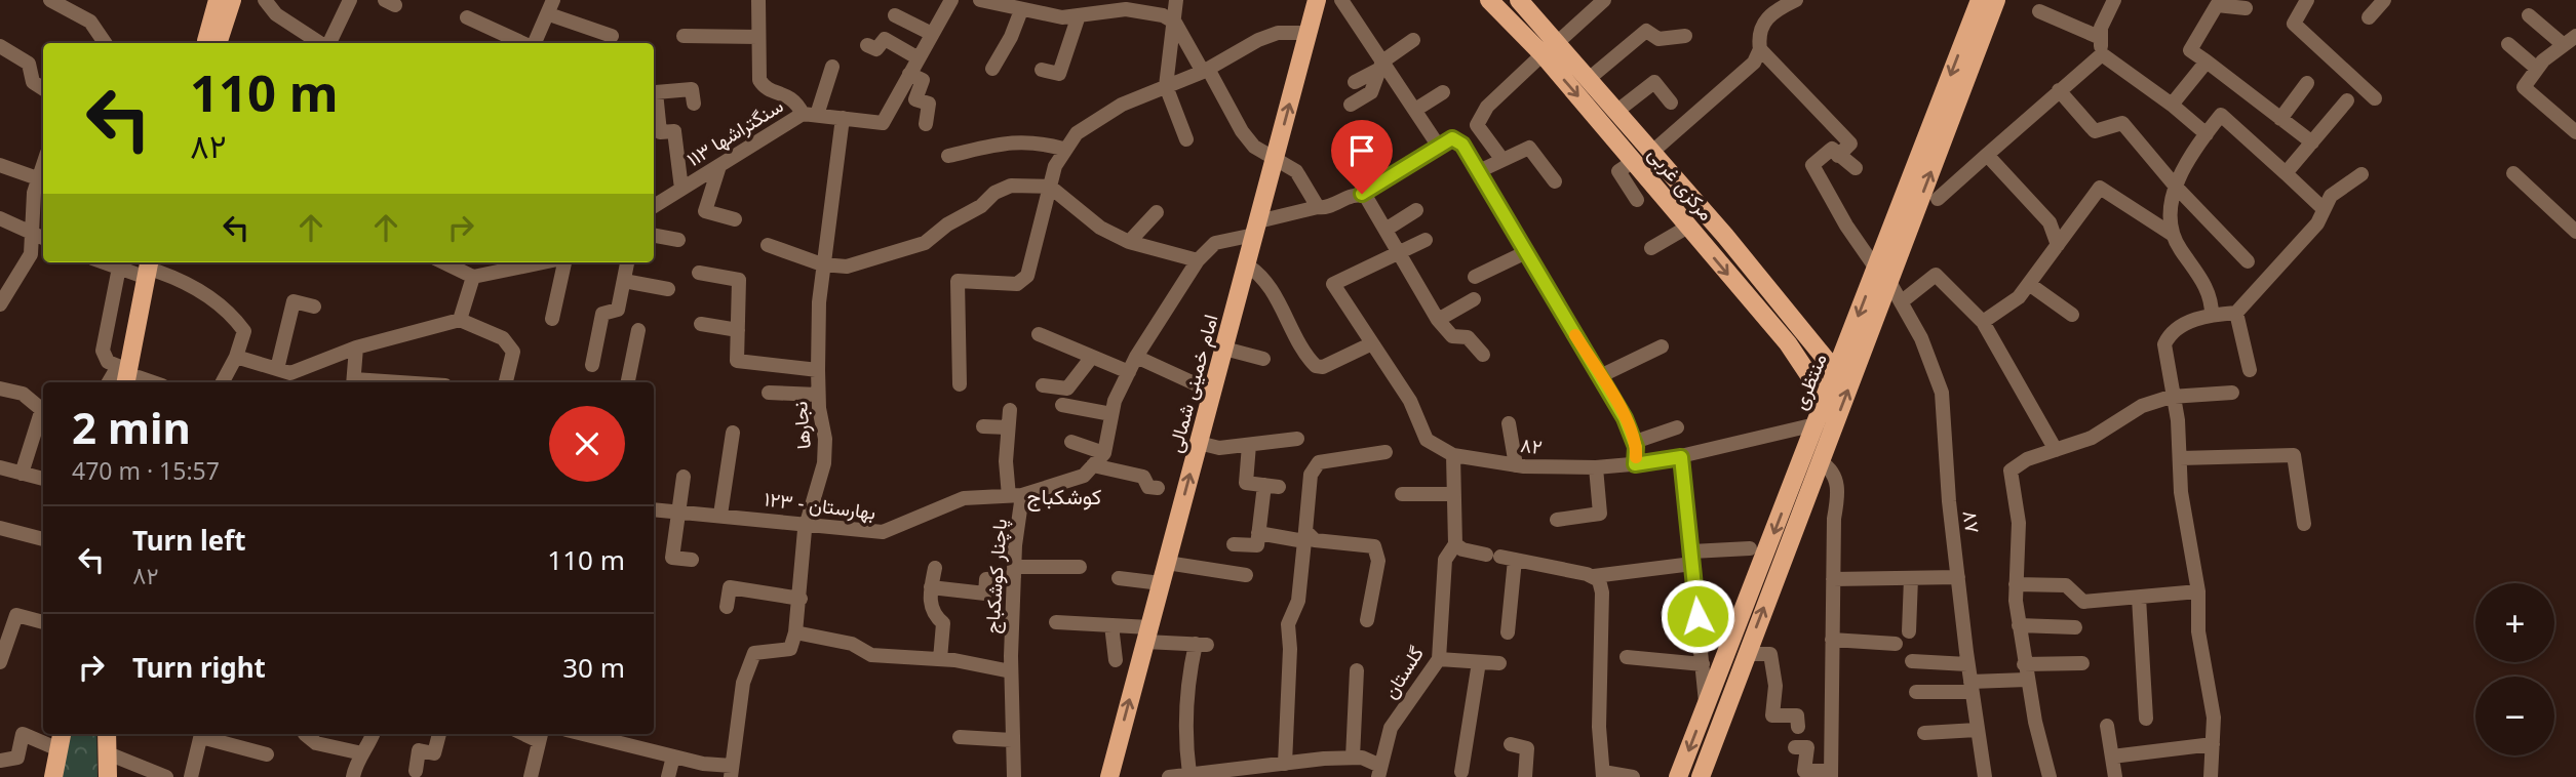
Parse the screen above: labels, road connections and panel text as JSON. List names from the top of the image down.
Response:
{
  "streets": {
    "main road": ["مرکزی غربی", "منتظری", "امام خمینی شمالی"],
    "street": [
      "سنگتراشها ۱۱۳",
      "نجارها",
      "۸۲",
      "بهارستان - ۱۲۳",
      "۸۷",
      "پاچنار کوشکباج",
      "گلستان"
    ]
  },
  "crossings": [
    ["مرکزی غربی", "منتظری"],
    ["منتظری", "۸۲"],
    ["منتظری", "۸۷"],
    ["نجارها", "بهارستان - ۱۲۳"],
    ["بهارستان - ۱۲۳", "پاچنار کوشکباج"]
  ],
  "one_way": ["امام خمینی شمالی"],
  "districts": ["کوشکباج"],
  "page": {
    "turn": ["110 m", "۸۲"],
    "heading": ["2 min", "470 m · 15:57"],
    "list": [
      {
        "name": "Turn left",
        "note": "۸۲",
        "value": "110 m"
      },
      {
        "name": "Turn right",
        "value": "30 m"
      }
    ],
    "map_buttons": ["+", "−"]
  }
}
